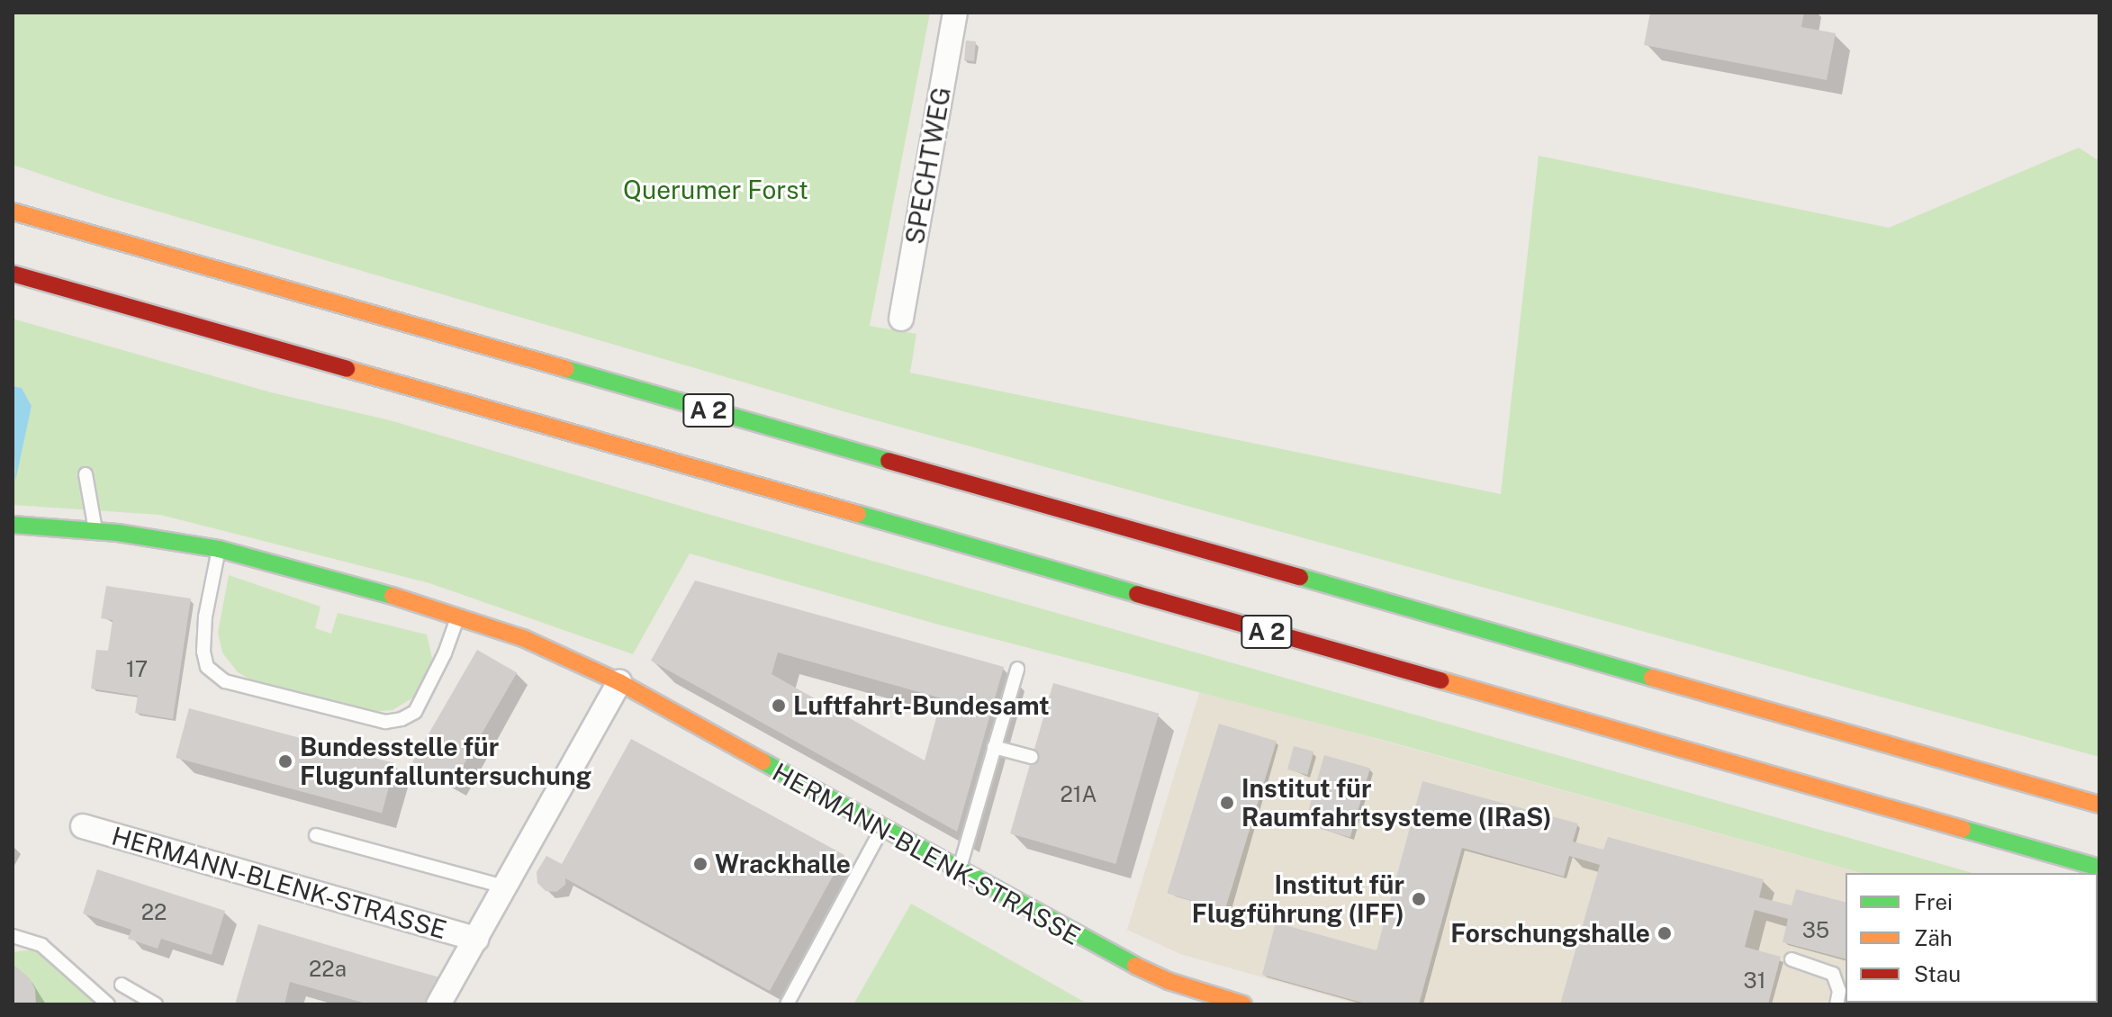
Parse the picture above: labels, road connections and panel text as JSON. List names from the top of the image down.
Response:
{
  "streets": {
    "main road": ["A 2", "HERMANN-BLENK-STRASSE"],
    "street": ["SPECHTWEG"]
  },
  "parks": ["Querumer Forst"],
  "places": [
    "Luftfahrt-Bundesamt",
    "Bundesstelle für Flugunfalluntersuchung",
    "Institut für Raumfahrtsysteme (IRaS)",
    "Wrackhalle",
    "Institut für Flugführung (IFF)",
    "Forschungshalle"
  ],
  "house_numbers": [
    "17",
    "21A",
    "22",
    "35",
    "22a",
    "31"
  ],
  "legend": ["Frei", "Zäh", "Stau"]
}
